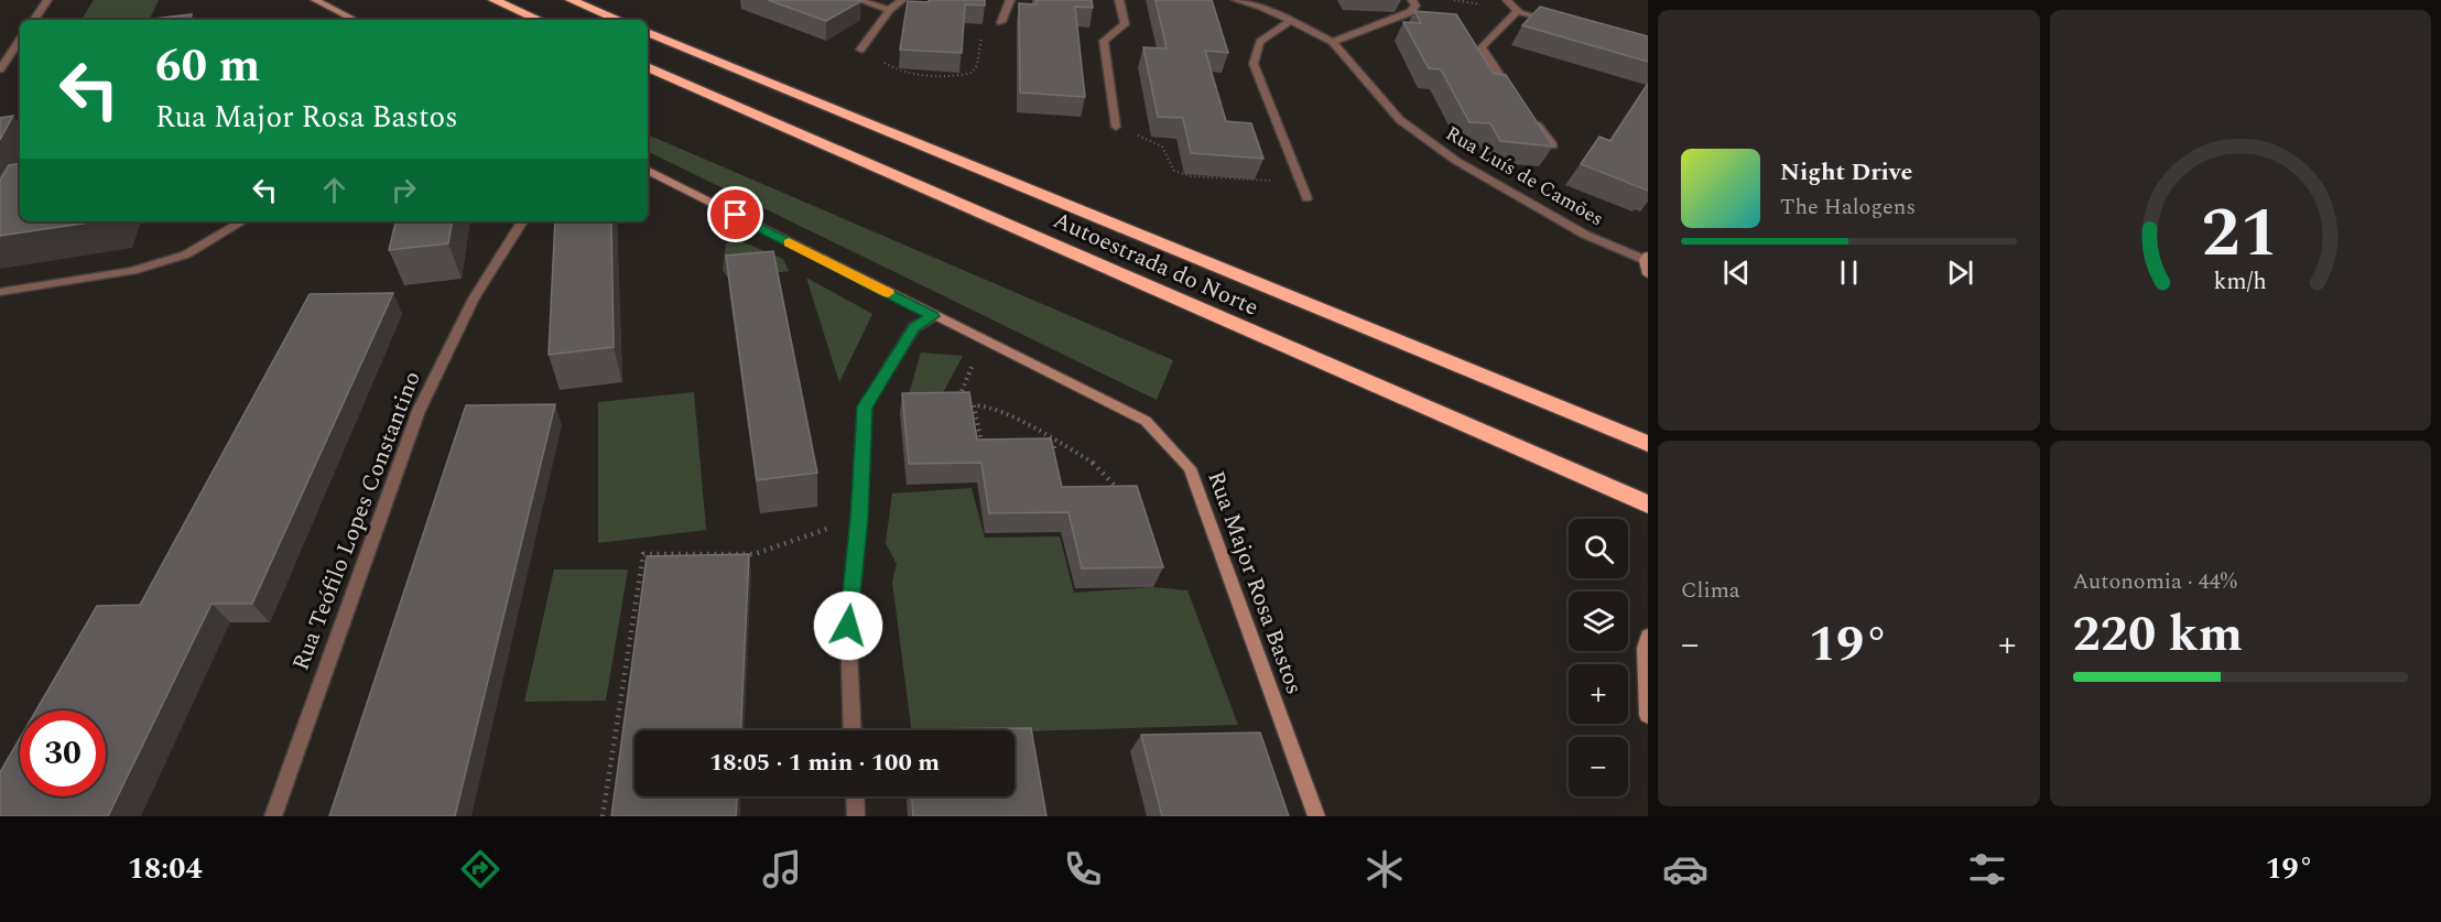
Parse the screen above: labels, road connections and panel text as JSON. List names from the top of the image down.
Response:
{
  "streets": {
    "highway": ["Autoestrada do Norte"],
    "street": ["Rua Luís de Camões", "Rua Teófilo Lopes Constantino", "Rua Major Rosa Bastos"]
  },
  "page": {
    "turn": ["60 m", "Rua Major Rosa Bastos"],
    "song": ["Night Drive", "The Halogens"],
    "tile": [
      "Clima",
      ["Autonomia · 44%", "220 km"]
    ],
    "map_buttons": ["+", "−"],
    "heat": ["−", "19°", "+"],
    "limit": "30",
    "trip": "18:05 · 1 min · 100 m",
    "tabs": ["18:04", "19°"],
    "gauge": ["21", "km/h"]
  }
}
